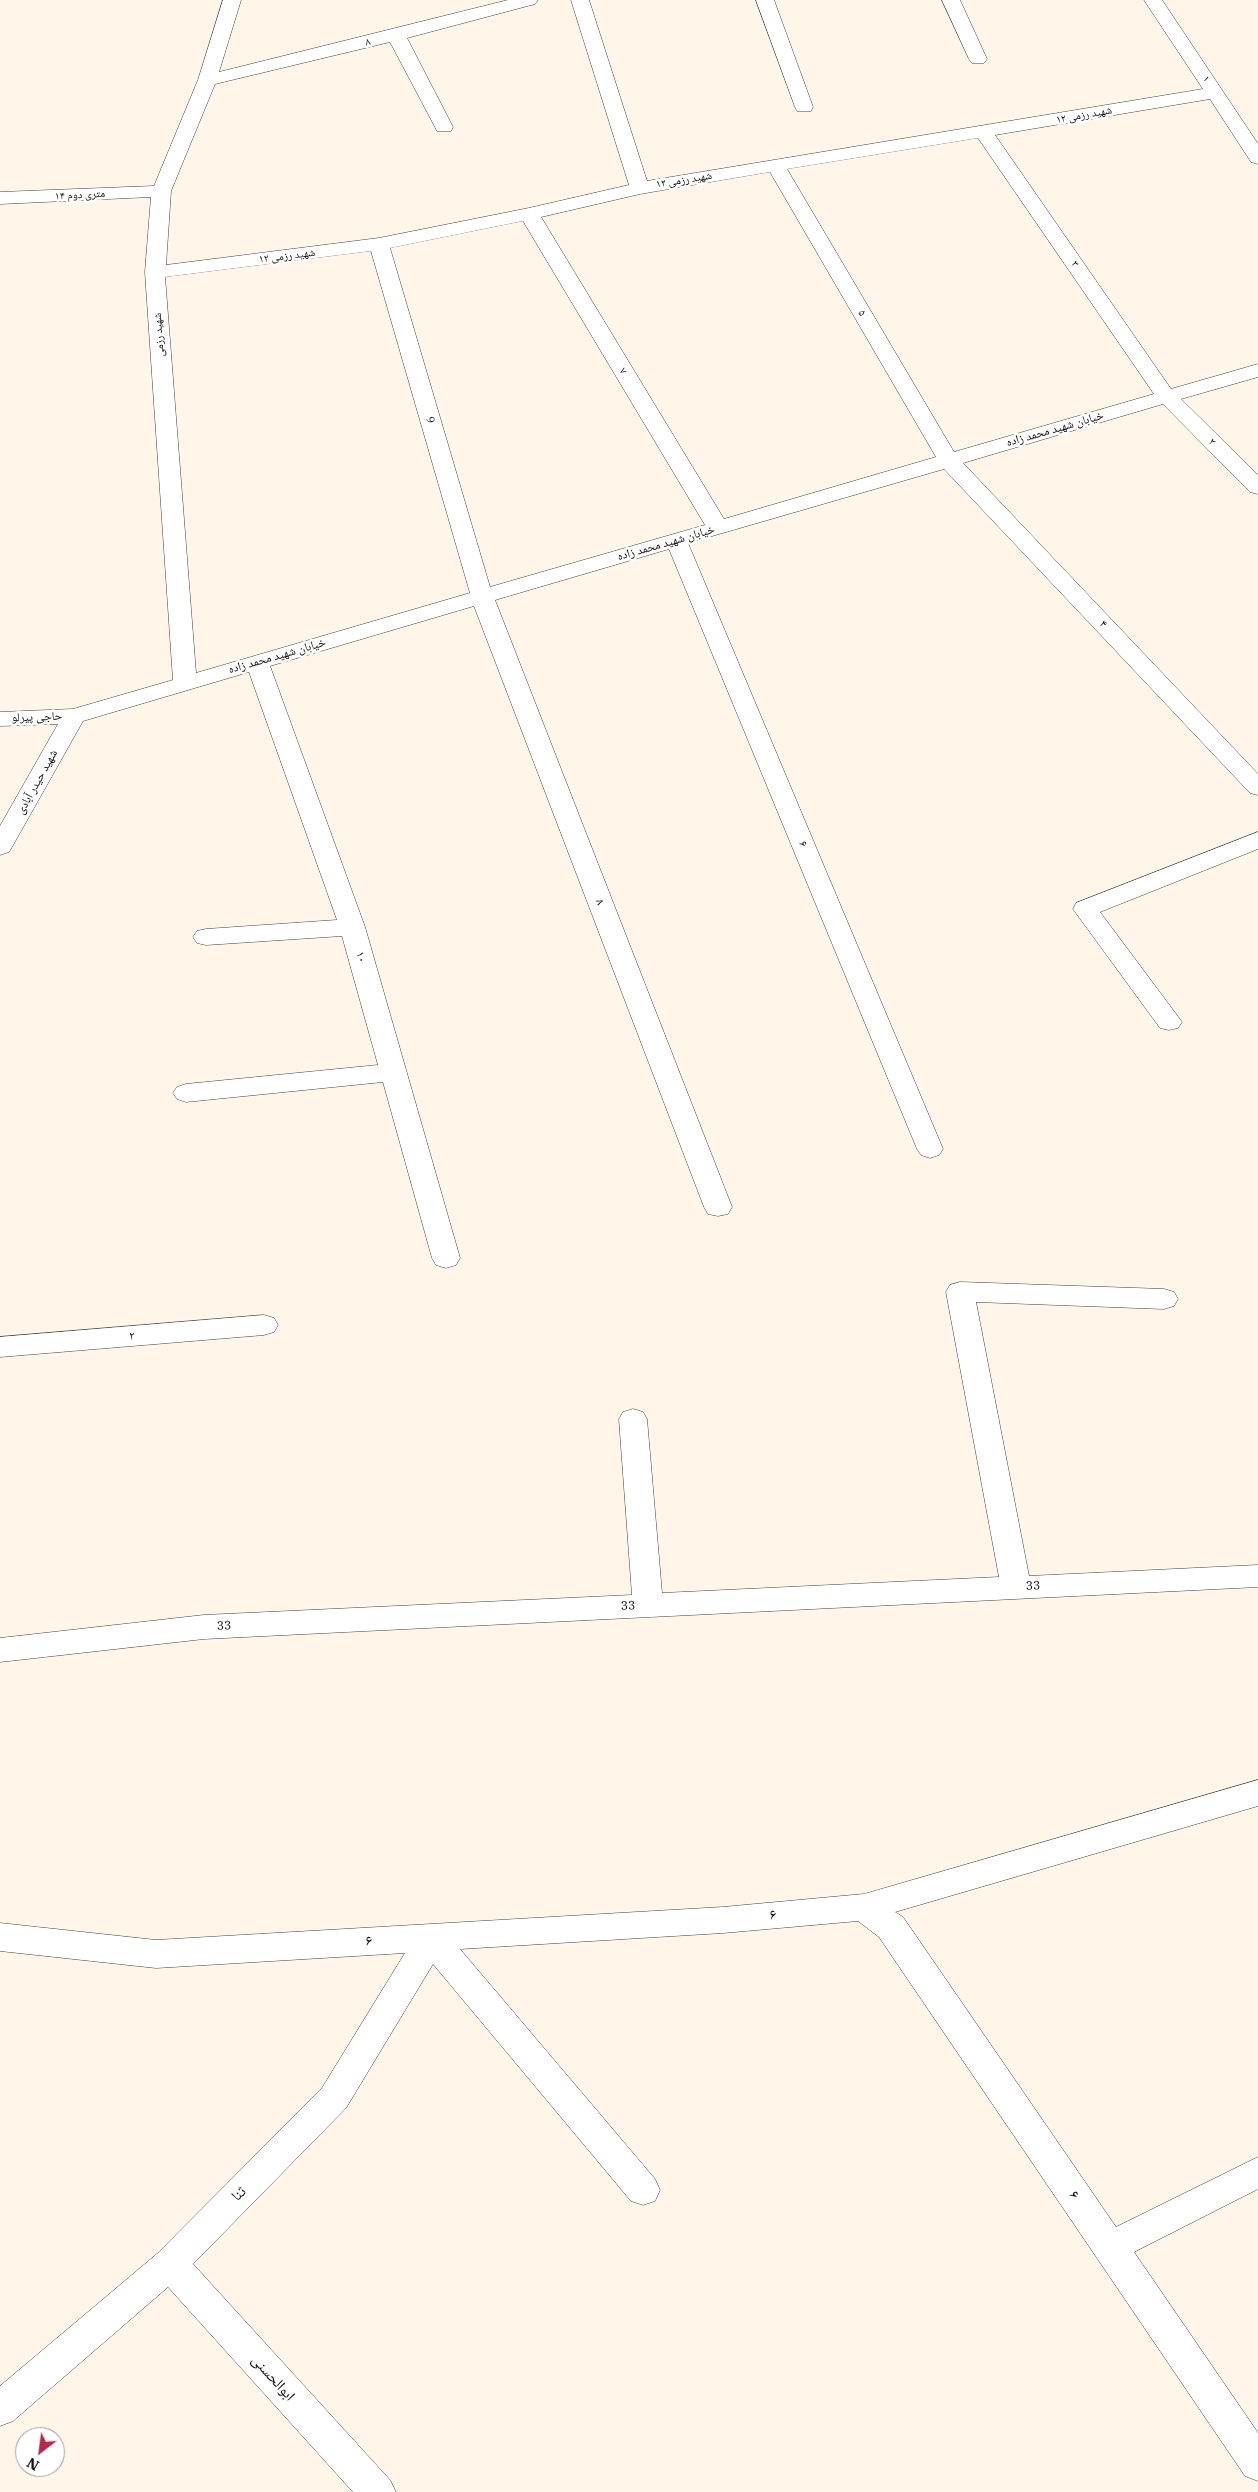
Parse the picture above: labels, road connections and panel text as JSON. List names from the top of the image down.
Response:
{
  "streets": {
    "street": [
      "۸",
      "۱",
      "شهید رزمی ۱۲",
      "۱۴ متری دوم",
      "۳",
      "۵",
      "شهید رزمی",
      "۷",
      "9",
      "خیابان شهید محمد زاده",
      "۲",
      "۴",
      "حاجی پیرلو",
      "شهید حیدر آبادی",
      "۶",
      "۱۰",
      "33",
      "ثنا",
      "ابوالحسنی"
    ]
  },
  "crossings": [
    ["۸", "شهید رزمی"],
    ["۸", "9"],
    ["۸", "خیابان شهید محمد زاده"],
    ["۱", "شهید رزمی ۱۲"],
    ["شهید رزمی ۱۲", "۳"],
    ["شهید رزمی ۱۲", "۵"],
    ["شهید رزمی ۱۲", "شهید رزمی"],
    ["شهید رزمی ۱۲", "۷"],
    ["شهید رزمی ۱۲", "9"],
    ["۱۴ متری دوم", "شهید رزمی"],
    ["۳", "خیابان شهید محمد زاده"],
    ["۳", "۲"],
    ["۵", "خیابان شهید محمد زاده"],
    ["۵", "۴"],
    ["شهید رزمی", "خیابان شهید محمد زاده"],
    ["۷", "خیابان شهید محمد زاده"],
    ["9", "خیابان شهید محمد زاده"],
    ["خیابان شهید محمد زاده", "۲"],
    ["خیابان شهید محمد زاده", "۴"],
    ["خیابان شهید محمد زاده", "حاجی پیرلو"],
    ["خیابان شهید محمد زاده", "شهید حیدر آبادی"],
    ["خیابان شهید محمد زاده", "۶"],
    ["خیابان شهید محمد زاده", "۱۰"],
    ["حاجی پیرلو", "شهید حیدر آبادی"],
    ["۶", "ثنا"],
    ["ثنا", "ابوالحسنی"]
  ],
  "north": "bottom left"
}
